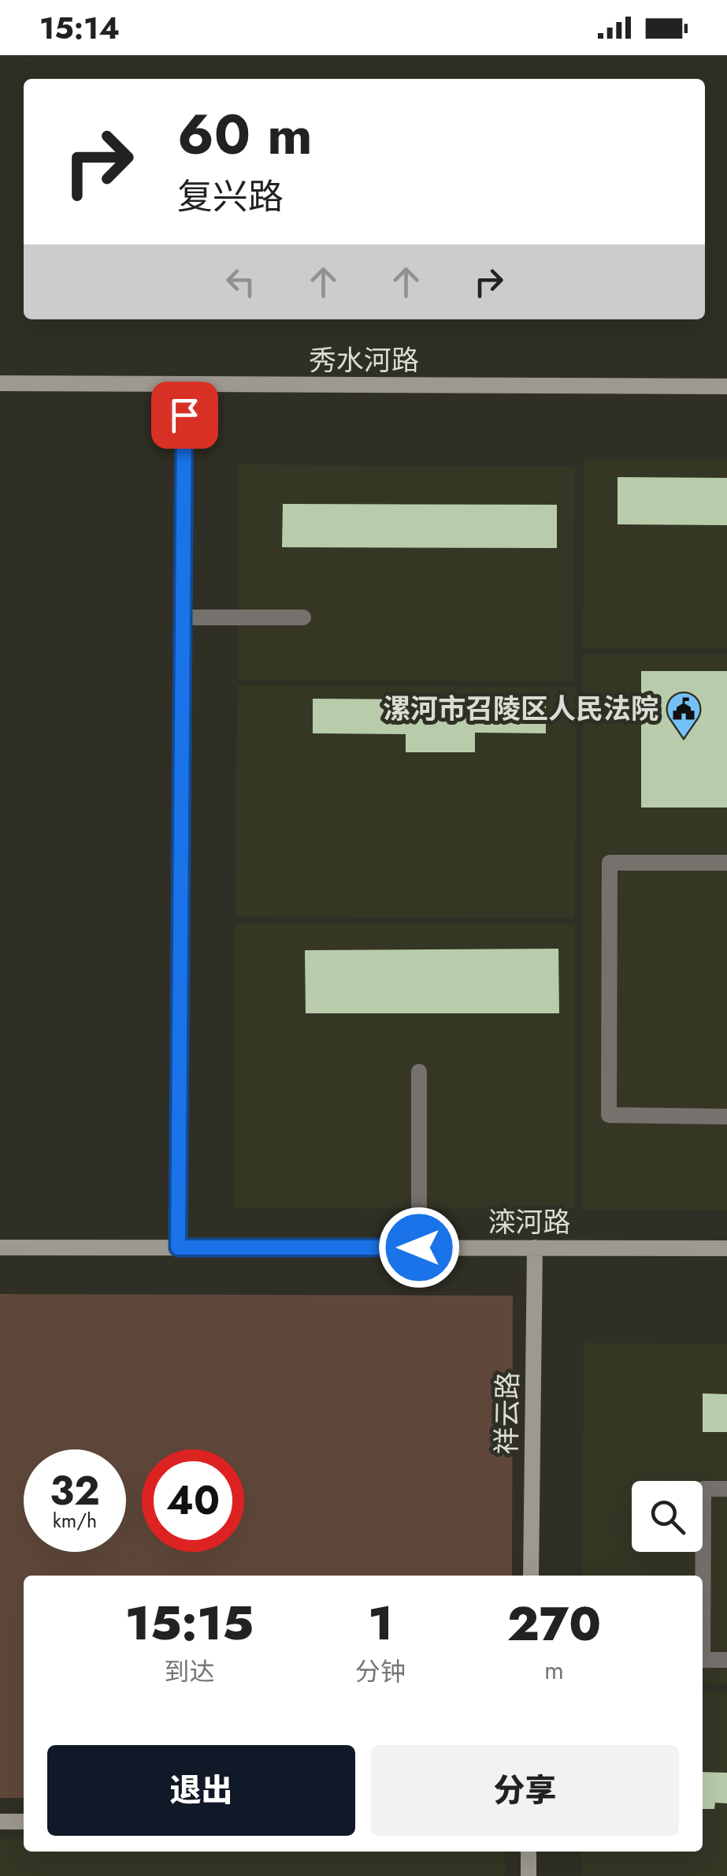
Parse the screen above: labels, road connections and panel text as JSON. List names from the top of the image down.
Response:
{
  "streets": {
    "street": ["秀水河路", "滦河路", "祥云路"]
  },
  "crossings": [
    ["滦河路", "祥云路"]
  ],
  "places": {
    "public building": ["漯河市召陵区人民法院"]
  },
  "page": {
    "status": "15:14",
    "turn": ["60 m", "复兴路"],
    "speed": "32 km/h",
    "limit": "40",
    "eta": [
      "15:15",
      "到达",
      "1",
      "分钟",
      "270",
      "m"
    ],
    "buttons": ["退出", "分享"]
  }
}
